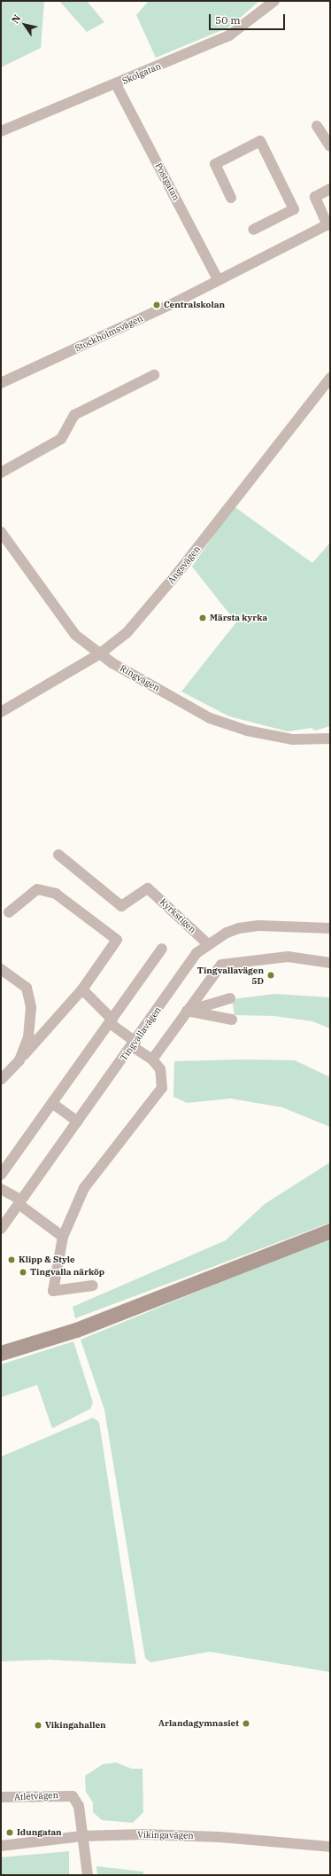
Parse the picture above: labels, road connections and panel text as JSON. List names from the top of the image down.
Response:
{
  "streets": {
    "street": [
      "Skolgatan",
      "Postgatan",
      "Stockholmsvägen",
      "Ängsvägen",
      "Ringvägen",
      "Kyrkstigen",
      "Tingvallavägen",
      "Atletvägen",
      "Vikingavägen"
    ]
  },
  "crossings": [
    ["Skolgatan", "Postgatan"],
    ["Postgatan", "Stockholmsvägen"],
    ["Ängsvägen", "Ringvägen"],
    ["Kyrkstigen", "Tingvallavägen"],
    ["Atletvägen", "Vikingavägen"]
  ],
  "places": [
    "Centralskolan",
    "Märsta kyrka",
    "Tingvallavägen 5D",
    "Klipp & Style",
    "Tingvalla närköp",
    "Arlandagymnasiet",
    "Vikingahallen",
    "Idungatan"
  ],
  "scale_bar": "50 m",
  "north": "top left"
}
